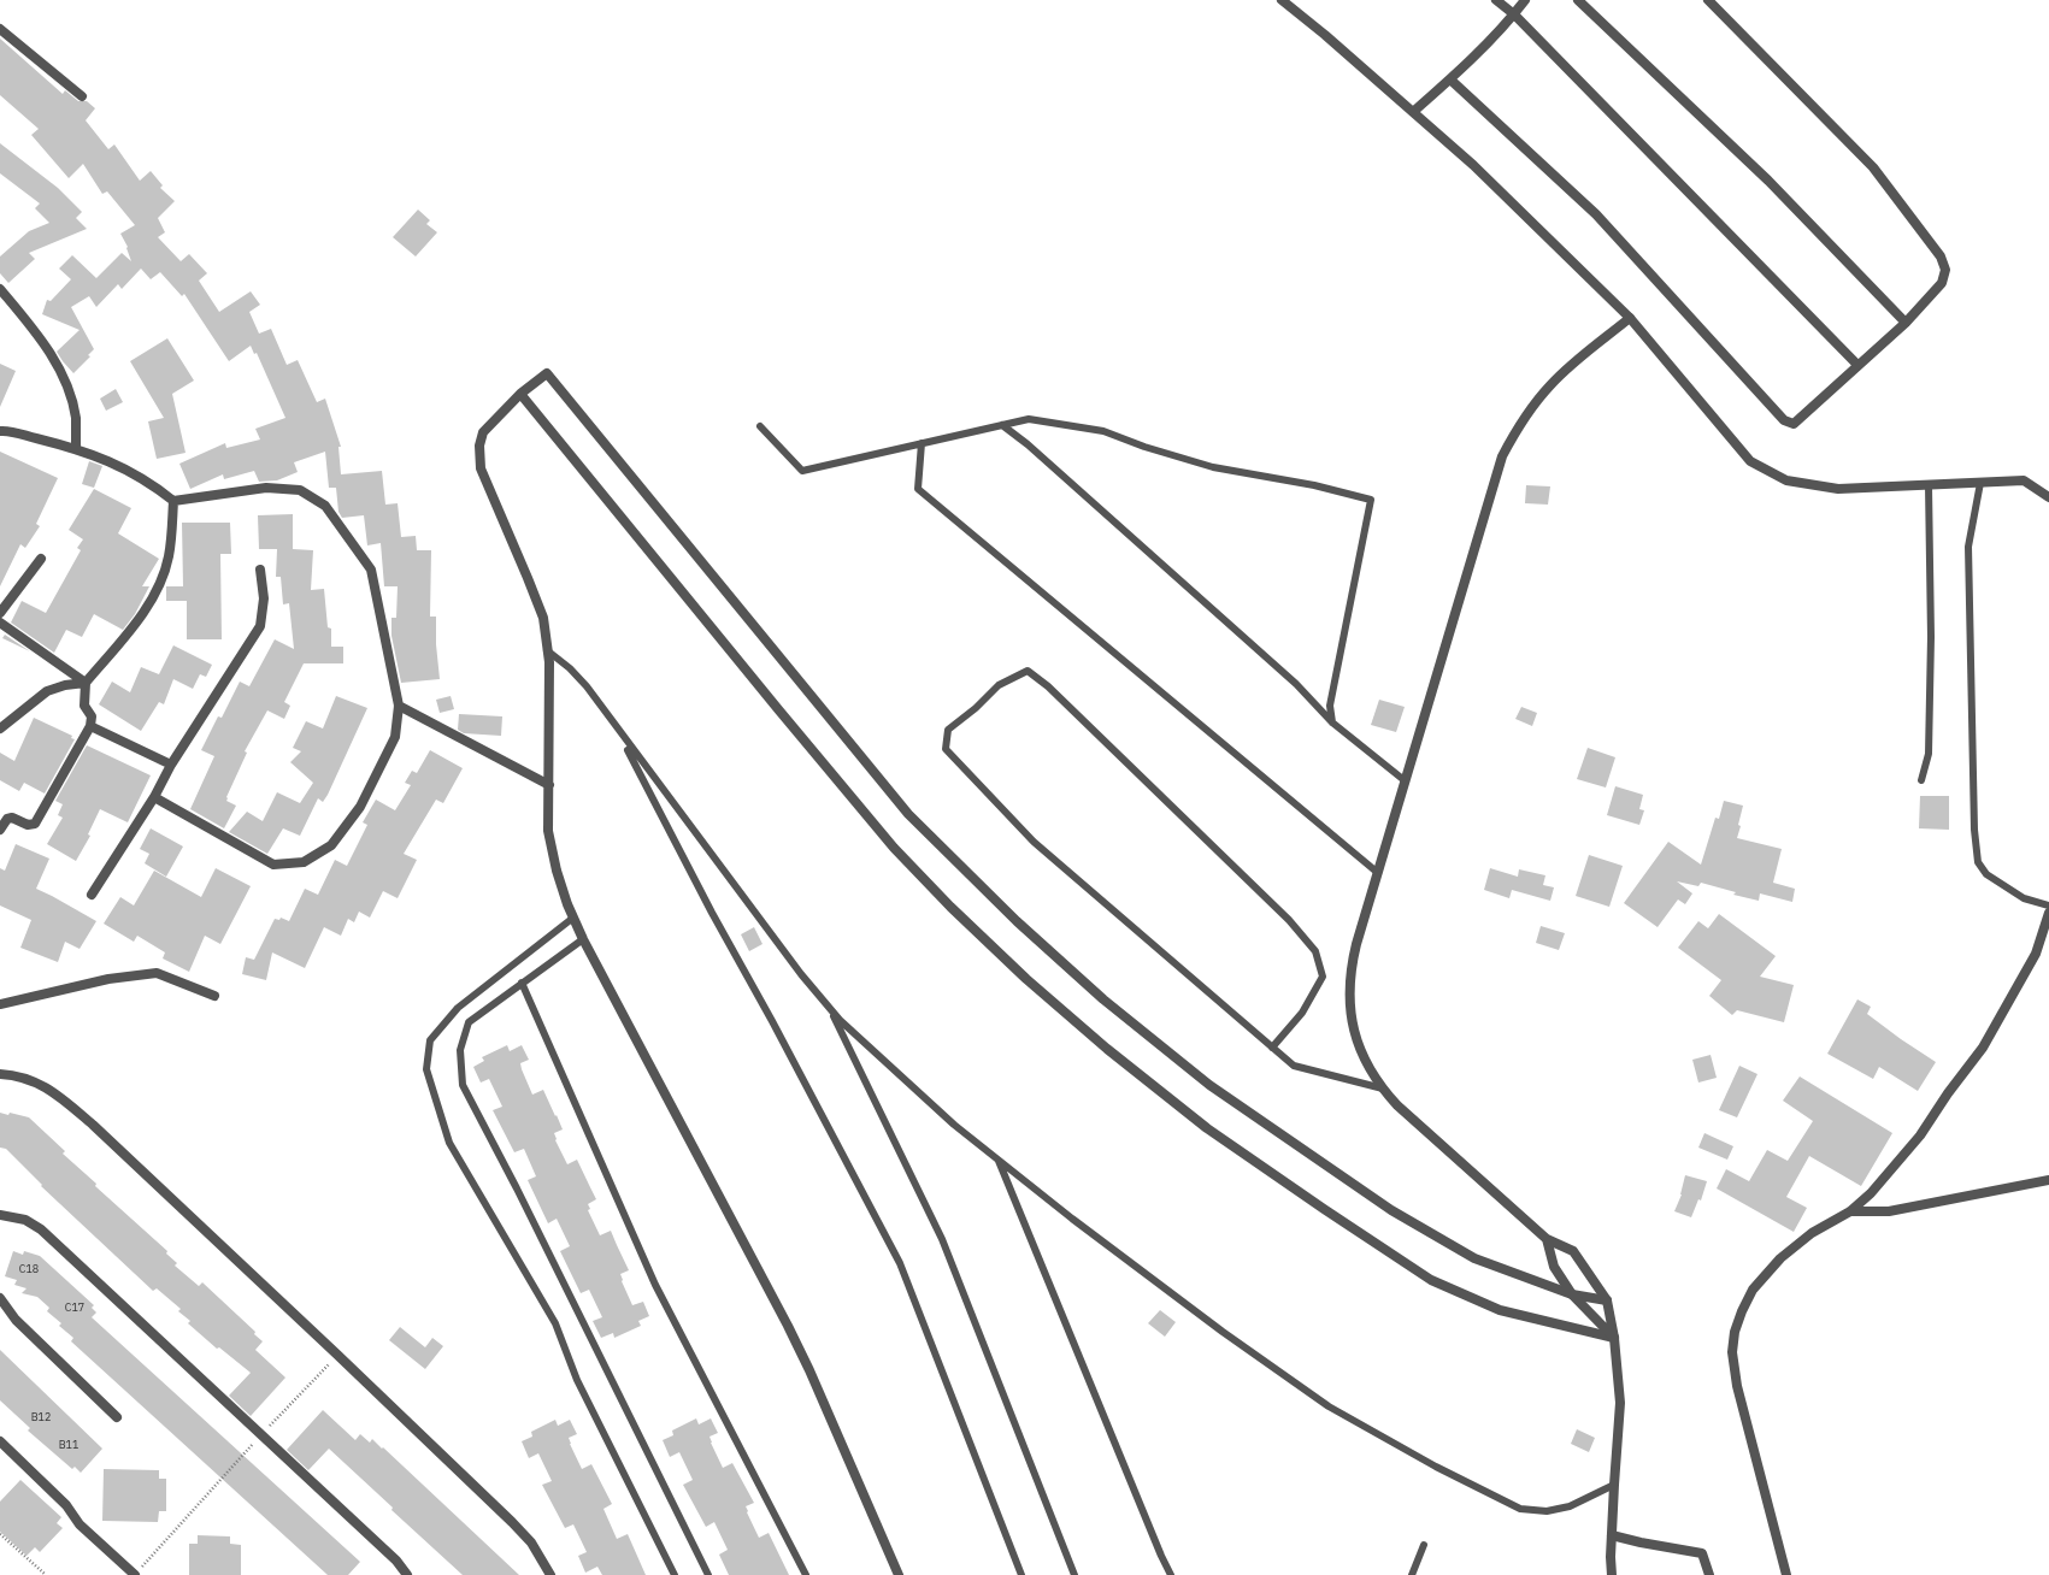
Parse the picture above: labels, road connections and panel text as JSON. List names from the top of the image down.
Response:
{
  "house_numbers": [
    "C18",
    "C17",
    "B12",
    "B11"
  ]
}
